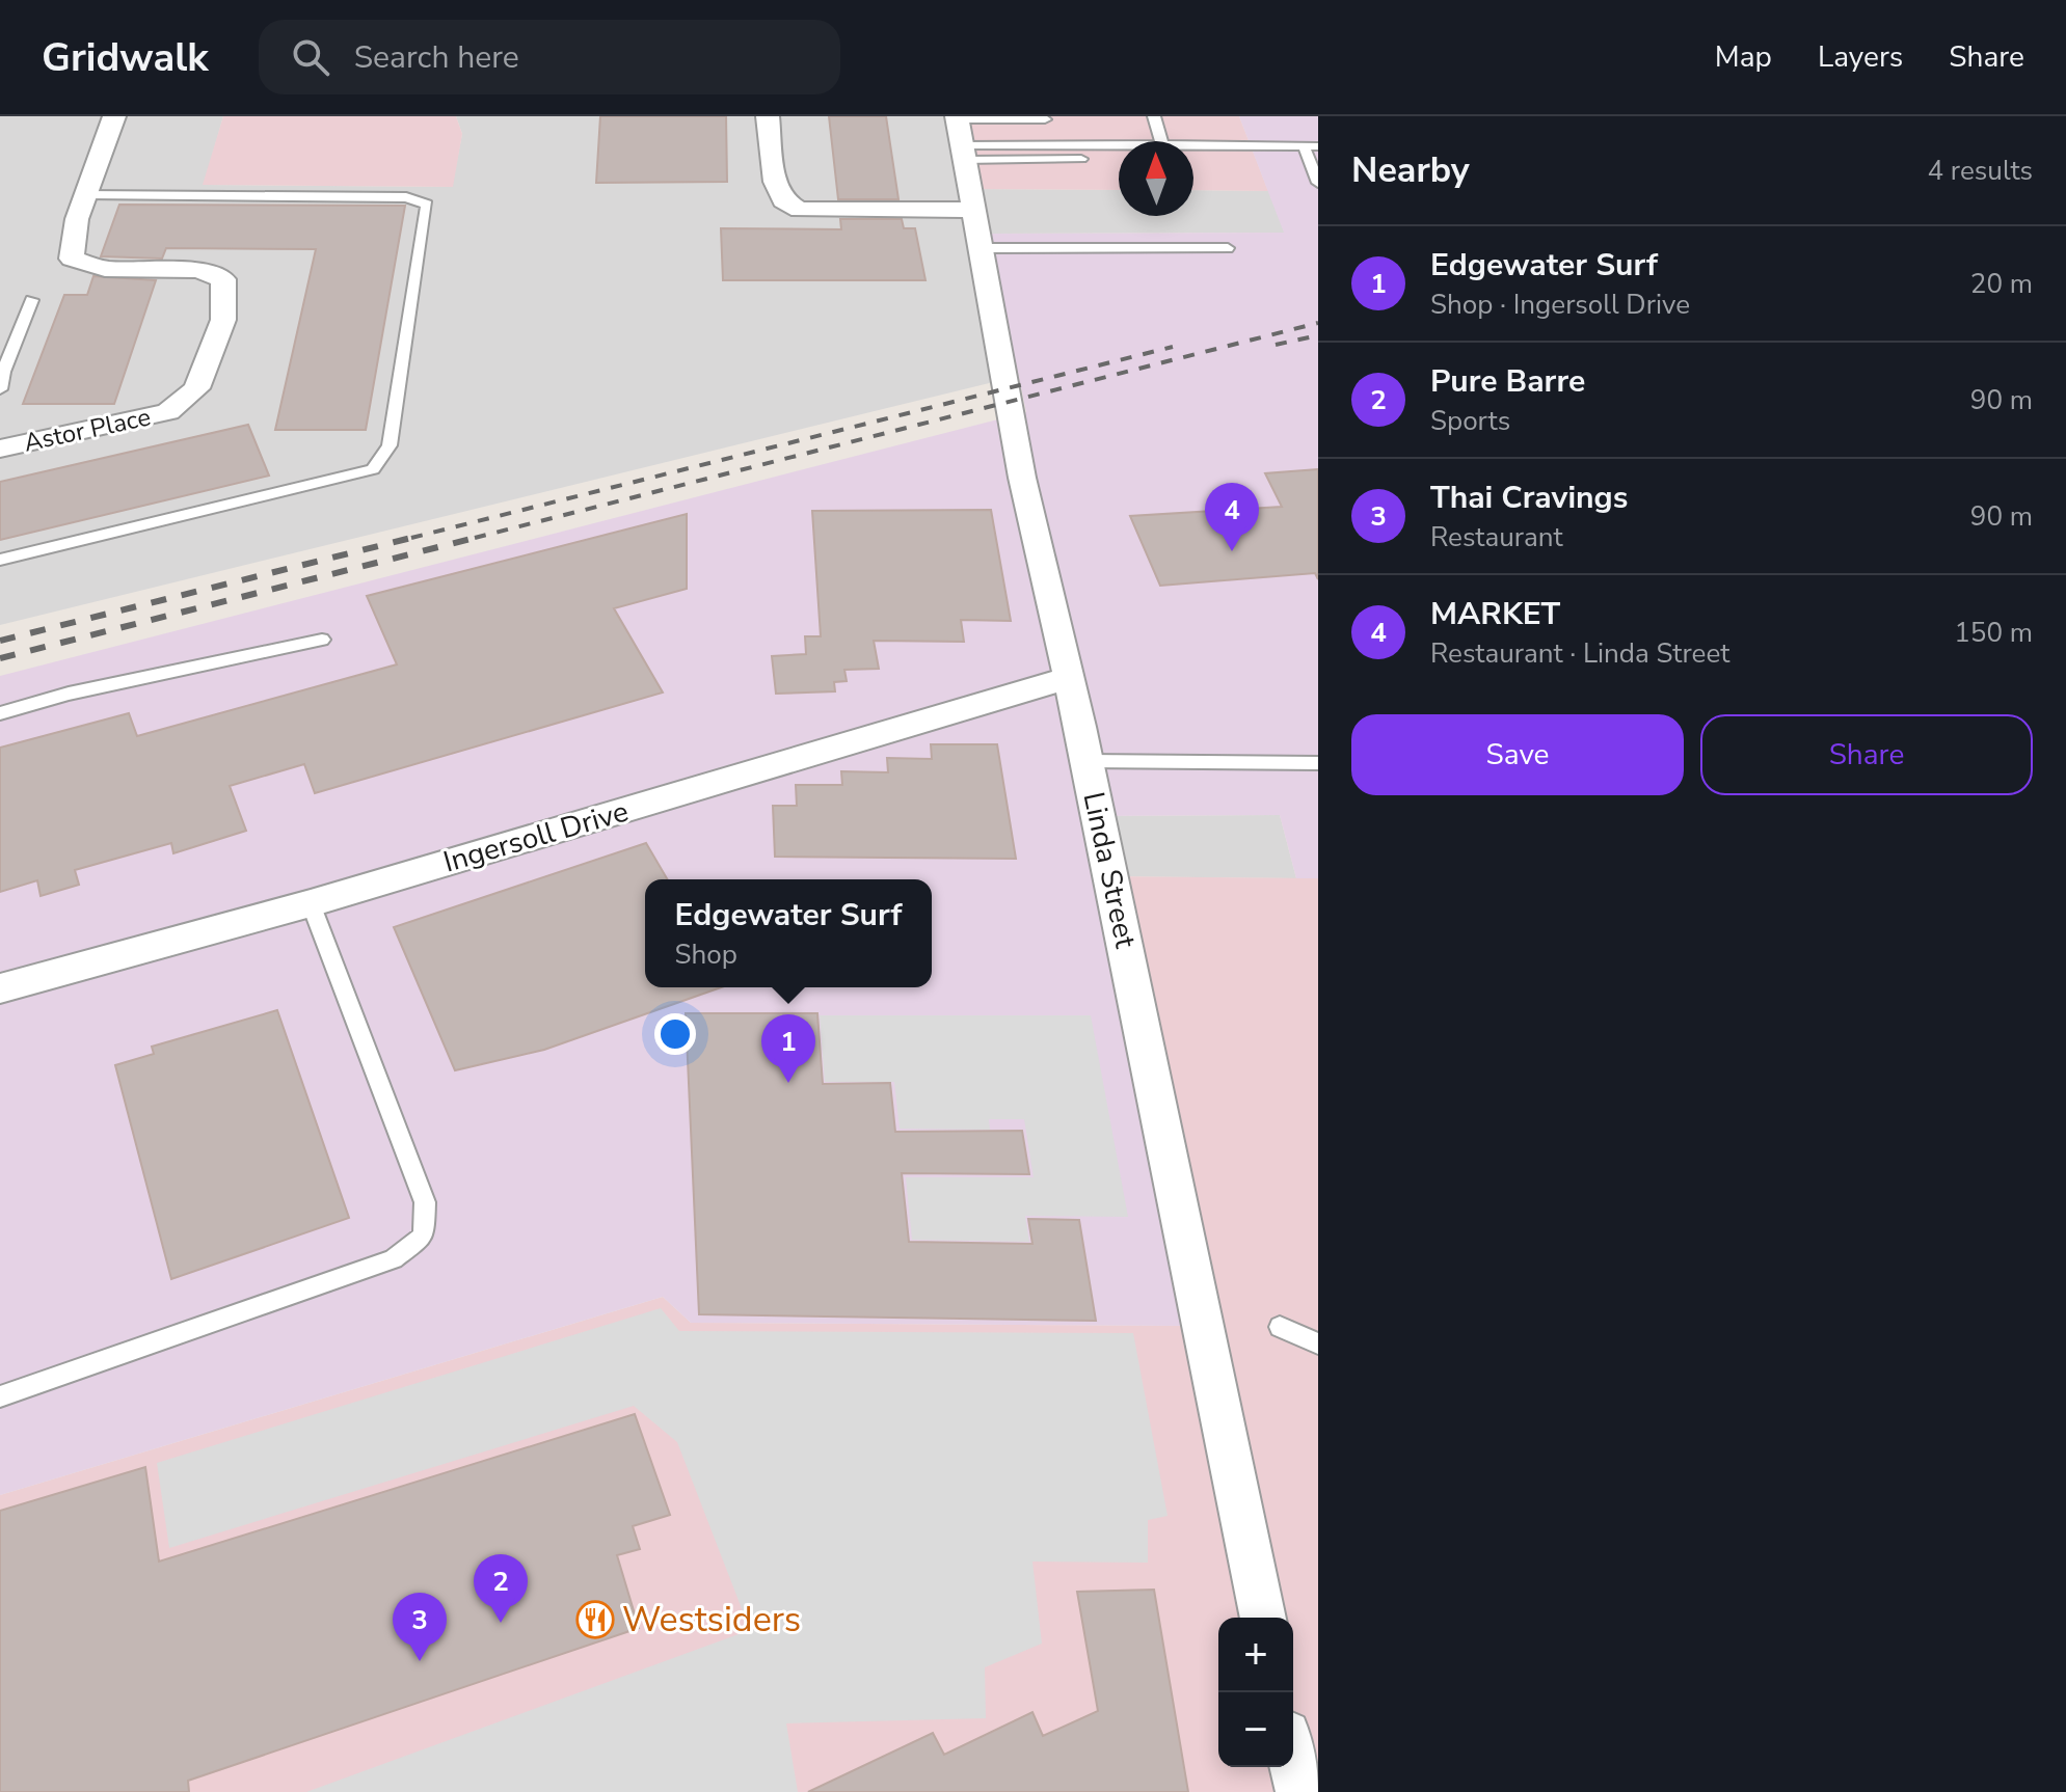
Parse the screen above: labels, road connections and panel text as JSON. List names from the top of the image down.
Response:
{
  "streets": {
    "street": ["Astor Place", "Ingersoll Drive", "Linda Street"]
  },
  "crossings": [
    ["Ingersoll Drive", "Linda Street"]
  ],
  "places": {
    "restaurant": ["Westsiders"]
  },
  "north": "top",
  "page": {
    "header": "Gridwalk",
    "search": "Search here",
    "nav": ["Map", "Layers", "Share"],
    "heading": ["Nearby", "4 results"],
    "list": [
      {
        "mark": "1",
        "name": "Edgewater Surf",
        "note": "Shop · Ingersoll Drive",
        "value": "20 m"
      },
      {
        "mark": "2",
        "name": "Pure Barre",
        "note": "Sports",
        "value": "90 m"
      },
      {
        "mark": "3",
        "name": "Thai Cravings",
        "note": "Restaurant",
        "value": "90 m"
      },
      {
        "mark": "4",
        "name": "MARKET",
        "note": "Restaurant · Linda Street",
        "value": "150 m"
      }
    ],
    "pins": [
      "4",
      "1",
      "2",
      "3"
    ],
    "buttons": ["Save", "Share"],
    "popup": ["Edgewater Surf", "Shop"],
    "map_buttons": ["+", "−"]
  }
}
